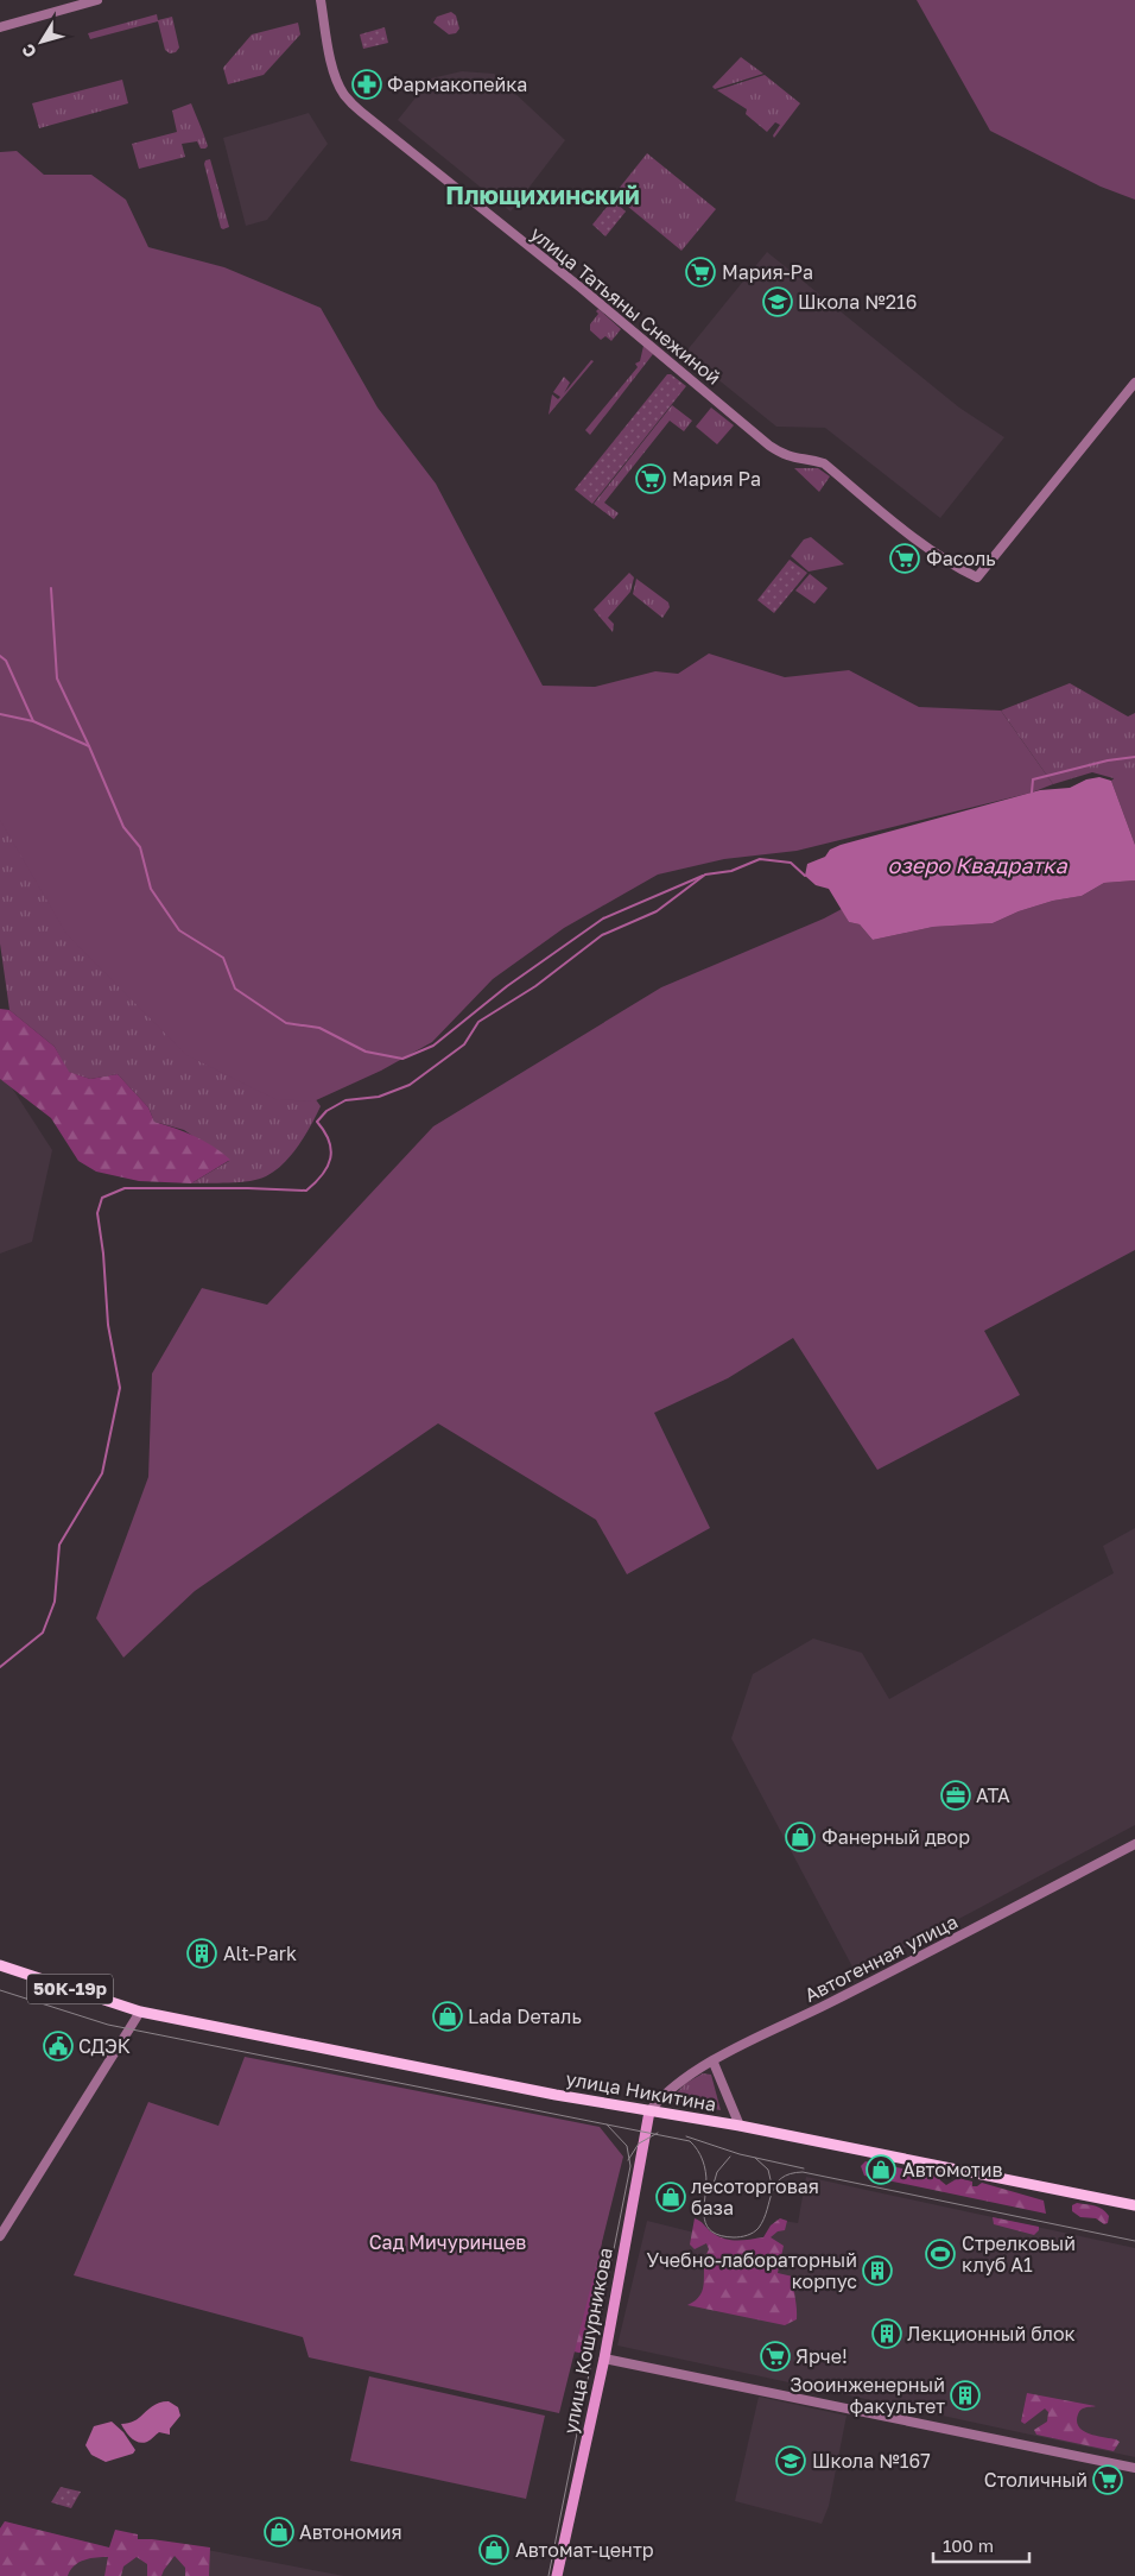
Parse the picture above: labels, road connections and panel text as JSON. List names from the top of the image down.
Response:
{
  "streets": {
    "main road": ["50К-19р", "улица Никитина", "улица Кошурникова"],
    "street": ["улица Татьяны Снежиной", "Автогенная улица"]
  },
  "crossings": [
    ["Автогенная улица", "улица Никитина"],
    ["Автогенная улица", "улица Кошурникова"],
    ["50К-19р", "улица Никитина"],
    ["улица Никитина", "улица Кошурникова"]
  ],
  "districts": ["Плющихинский"],
  "water": ["озеро Квадратка"],
  "parks": ["Сад Мичуринцев"],
  "places": {
    "pharmacy": ["Фармакопейка"],
    "supermarket": [
      "Мария-Ра",
      "Мария Ра",
      "Фасоль",
      "Ярче!",
      "Столичный"
    ],
    "school or university": ["Школа №216", "Школа №167"],
    "office": ["АТА"],
    "shop": [
      "Фанерный двор",
      "Lada Dеталь",
      "Автомотив",
      "лесоторговая база",
      "Автономия",
      "Автомат-центр"
    ],
    "building": [
      "Alt-Park",
      "Учебно-лабораторный корпус",
      "Лекционный блок",
      "Зооинженерный факультет"
    ],
    "public building": ["СДЭК"],
    "sports": ["Стрелковый клуб А1"]
  },
  "scale_bar": "100 m",
  "north": "bottom left"
}
